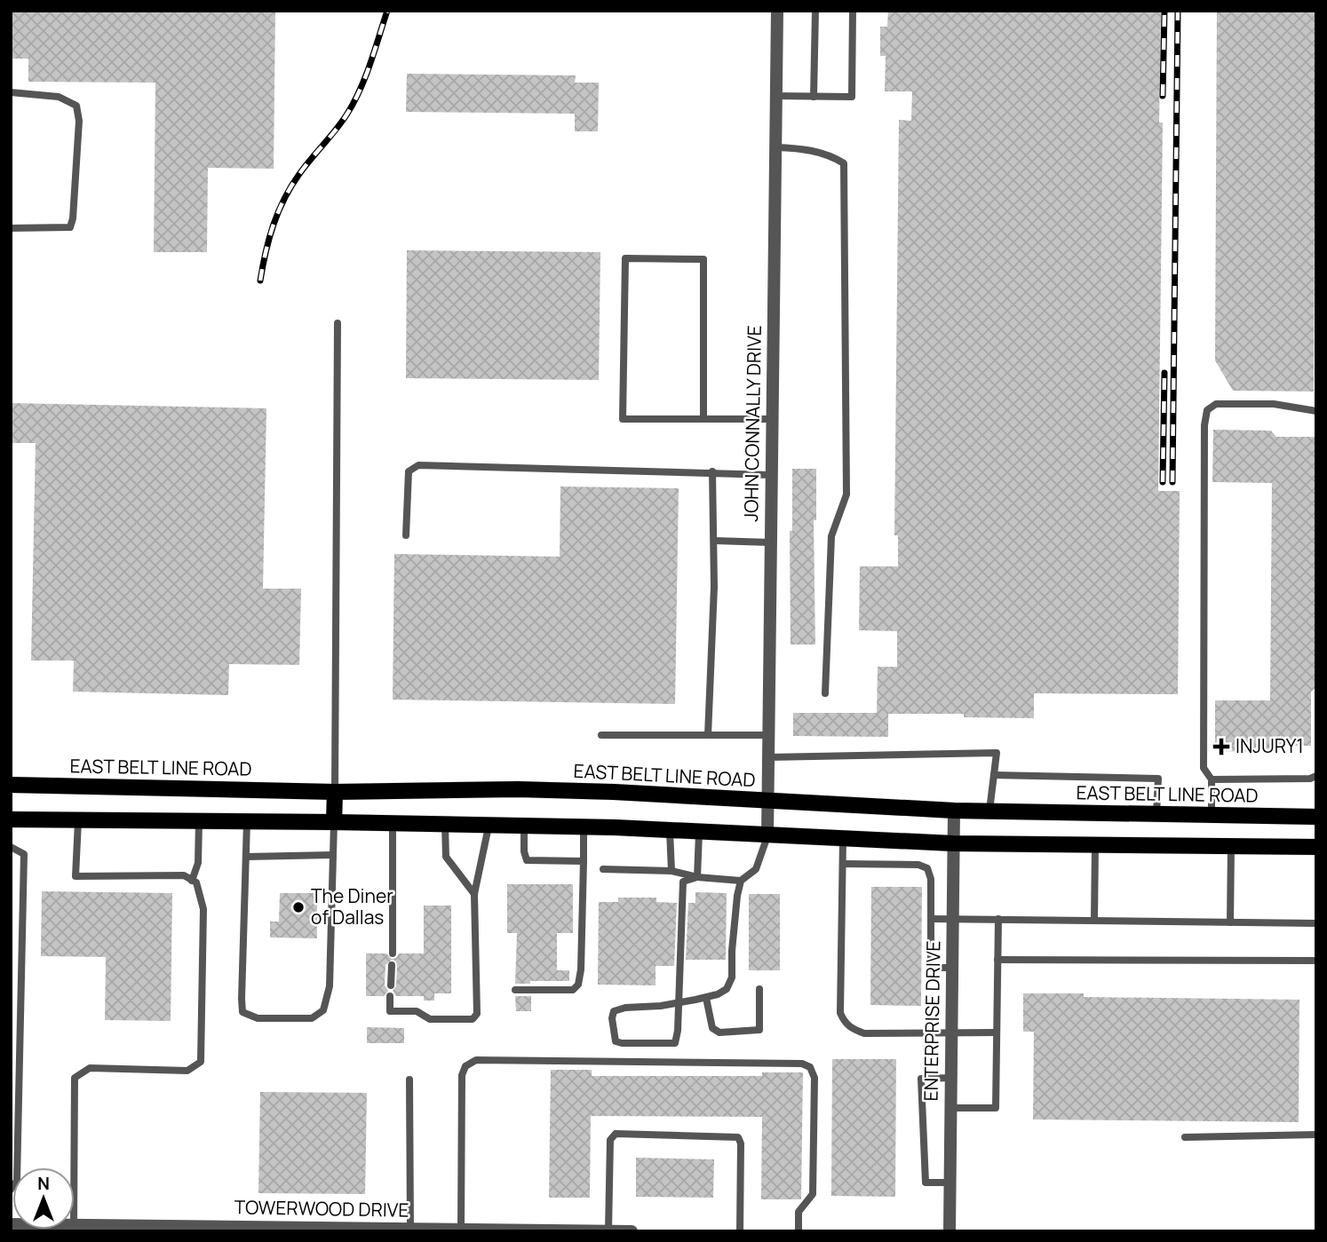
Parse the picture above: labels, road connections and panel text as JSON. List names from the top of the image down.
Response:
{
  "streets": {
    "main road": ["EAST BELT LINE ROAD"],
    "street": ["JOHN CONNALLY DRIVE", "ENTERPRISE DRIVE", "TOWERWOOD DRIVE"]
  },
  "crossings": [
    ["JOHN CONNALLY DRIVE", "EAST BELT LINE ROAD"],
    ["EAST BELT LINE ROAD", "ENTERPRISE DRIVE"]
  ],
  "places": {
    "health": ["INJURY1"],
    "other": ["The Diner of Dallas"]
  },
  "north": "top"
}
